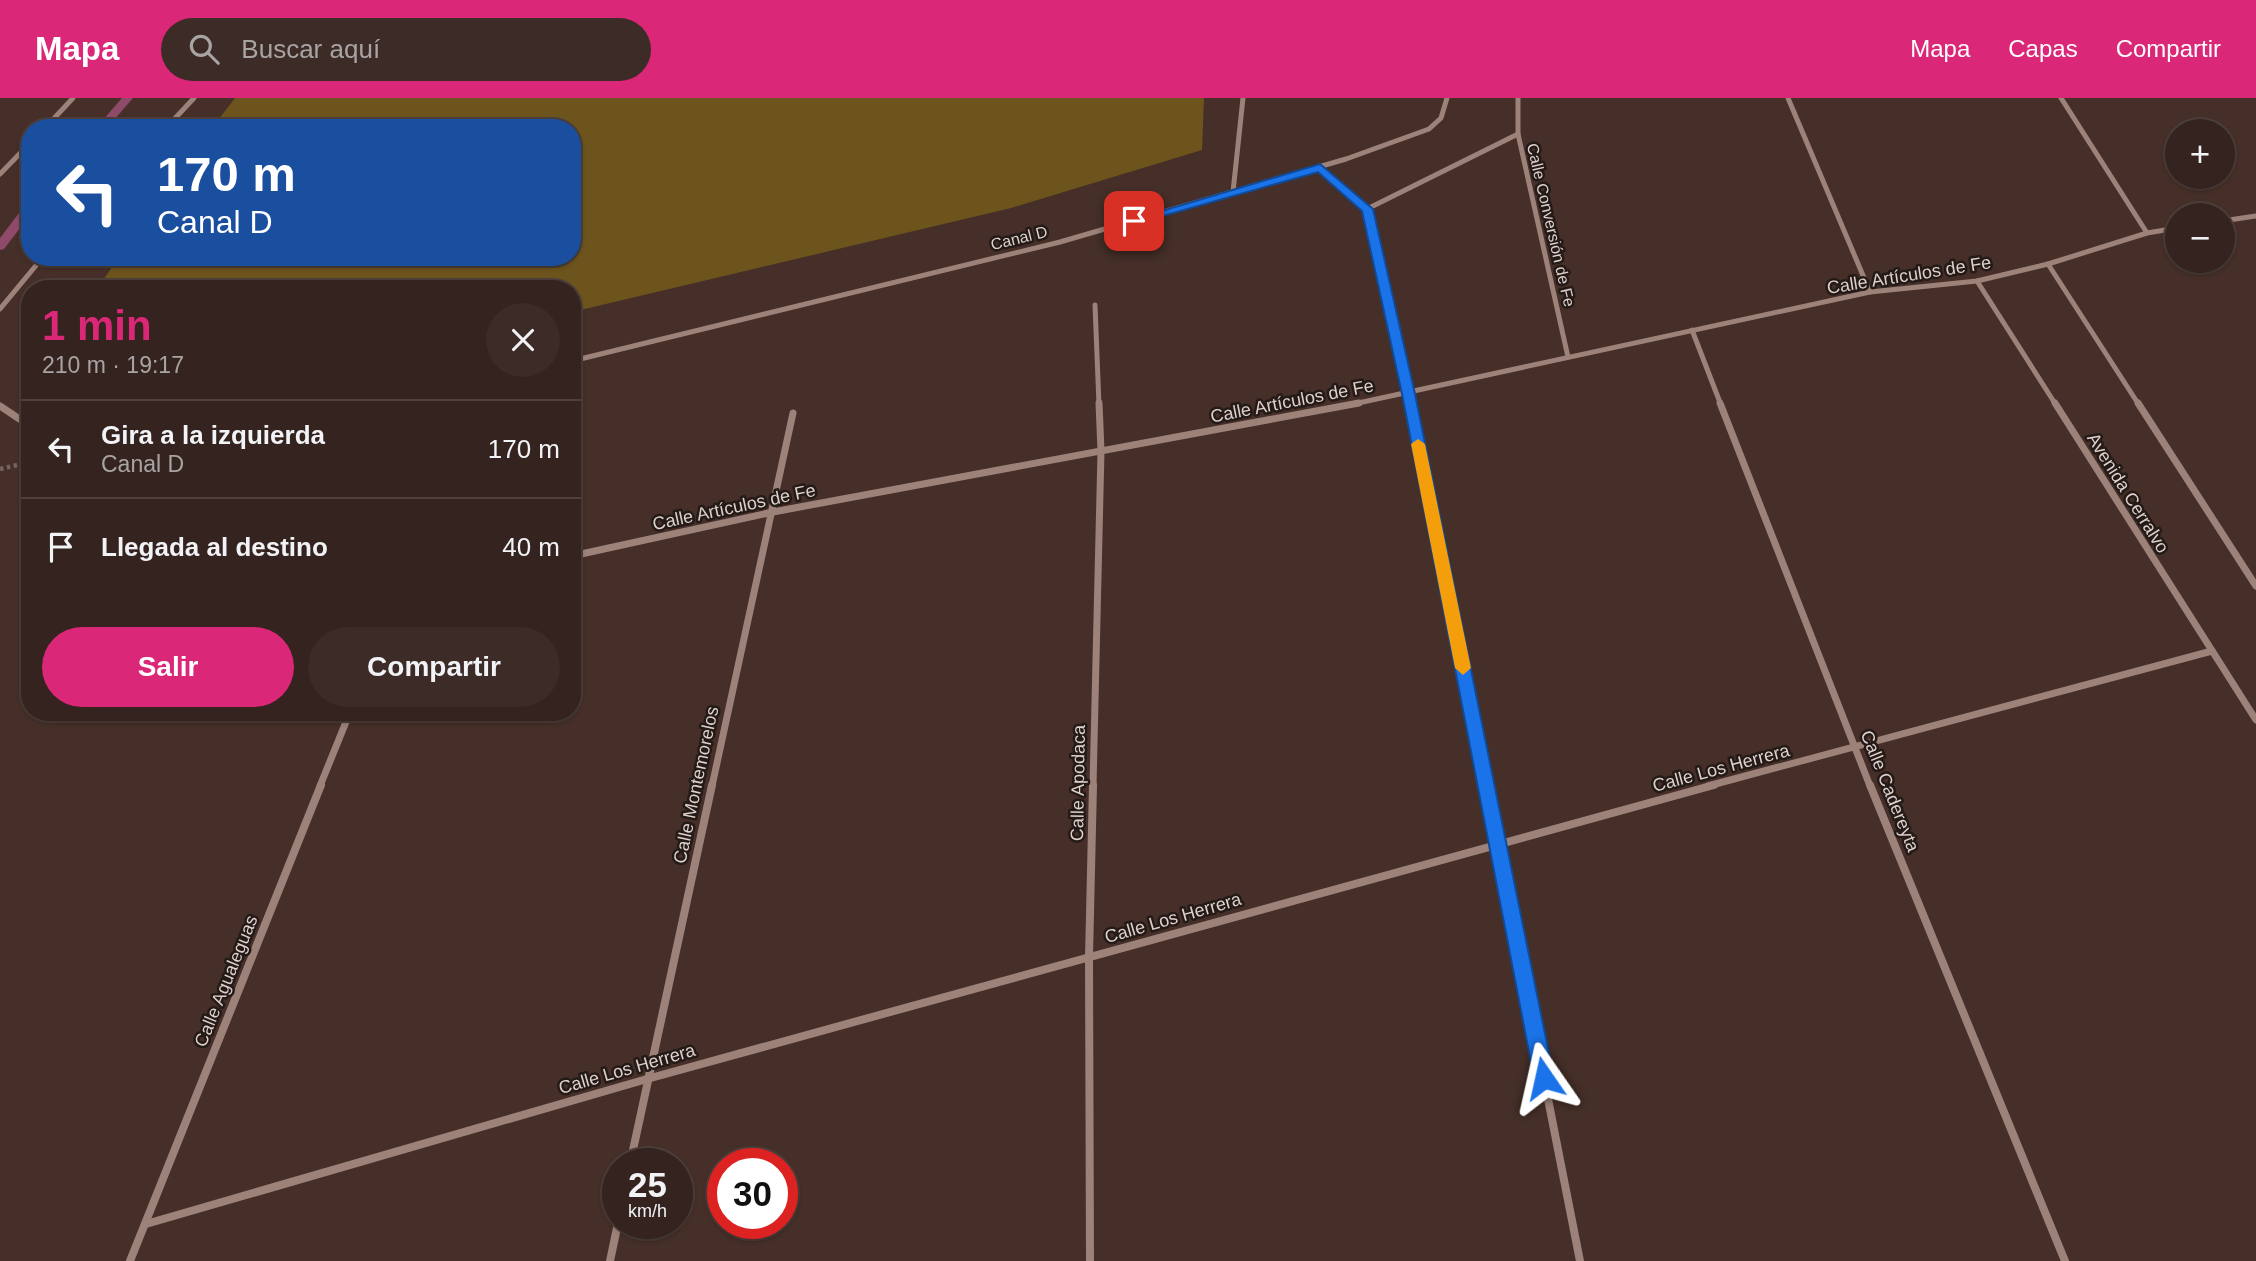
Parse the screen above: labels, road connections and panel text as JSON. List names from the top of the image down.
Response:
{
  "streets": {
    "street": [
      "Calle Conversión de Fe",
      "Canal D",
      "Calle Artículos de Fe",
      "Avenida Cerralvo",
      "Calle Los Herrera",
      "Calle Apodaca",
      "Calle Montemorelos",
      "Calle Cadereyta",
      "Calle Agualeguas"
    ]
  },
  "crossings": [
    ["Calle Conversión de Fe", "Calle Artículos de Fe"],
    ["Calle Artículos de Fe", "Avenida Cerralvo"],
    ["Calle Artículos de Fe", "Calle Apodaca"],
    ["Calle Artículos de Fe", "Calle Montemorelos"],
    ["Calle Artículos de Fe", "Calle Cadereyta"],
    ["Avenida Cerralvo", "Calle Los Herrera"],
    ["Calle Los Herrera", "Calle Apodaca"],
    ["Calle Los Herrera", "Calle Montemorelos"],
    ["Calle Los Herrera", "Calle Cadereyta"],
    ["Calle Los Herrera", "Calle Agualeguas"]
  ],
  "page": {
    "header": "Mapa",
    "search": "Buscar aquí",
    "nav": ["Mapa", "Capas", "Compartir"],
    "map_buttons": ["+", "−"],
    "turn": ["170 m", "Canal D"],
    "heading": ["1 min", "210 m · 19:17"],
    "list": [
      {
        "name": "Gira a la izquierda",
        "note": "Canal D",
        "value": "170 m"
      },
      {
        "name": "Llegada al destino",
        "value": "40 m"
      }
    ],
    "buttons": ["Salir", "Compartir"],
    "speed": "25 km/h",
    "limit": "30"
  }
}
